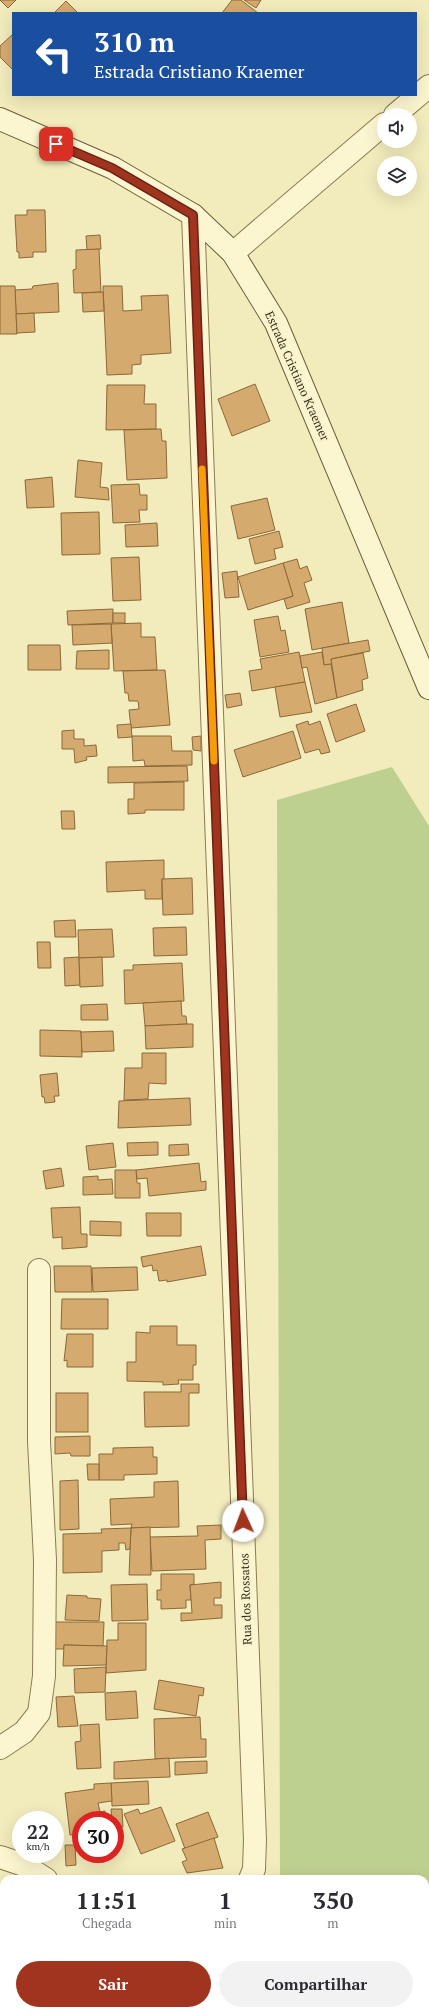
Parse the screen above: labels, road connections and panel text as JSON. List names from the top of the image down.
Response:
{
  "streets": {
    "street": ["Estrada Cristiano Kraemer", "Rua dos Rossatos"]
  },
  "crossings": [
    ["Estrada Cristiano Kraemer", "Rua dos Rossatos"]
  ],
  "page": {
    "turn": ["310 m", "Estrada Cristiano Kraemer"],
    "speed": "22 km/h",
    "limit": "30",
    "eta": [
      "11:51",
      "Chegada",
      "1",
      "min",
      "350",
      "m"
    ],
    "buttons": ["Sair", "Compartilhar"]
  }
}
